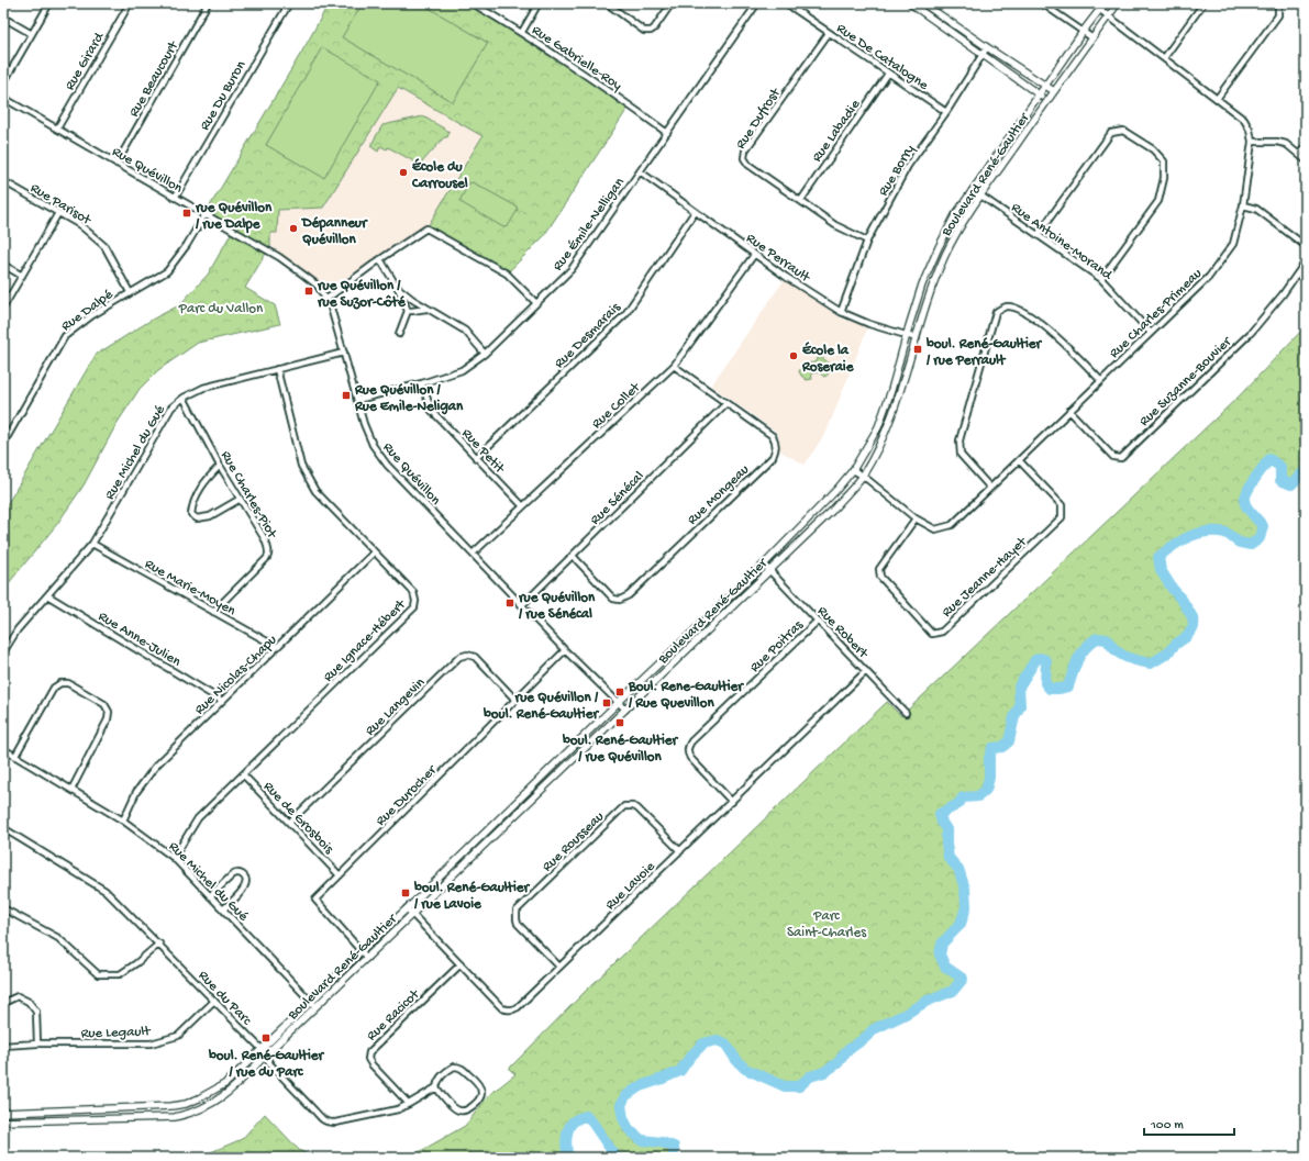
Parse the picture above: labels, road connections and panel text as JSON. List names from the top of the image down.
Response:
{
  "streets": {
    "street": [
      "Rue De Catalogne",
      "Rue Gabrielle-Roy",
      "Rue Girard",
      "Rue Beaucourt",
      "Rue Du Buron",
      "Rue Dufrost",
      "Rue Labadie",
      "Rue Quévillon",
      "Rue Borry",
      "Boulevard René-Gaultier",
      "Rue Parisot",
      "Rue Émile-Nelligan",
      "Rue Antoine-Morand",
      "Rue Perrault",
      "Rue Dalpé",
      "Rue Charles-Primeau",
      "Rue Desmarais",
      "Rue Suzanne-Bouvier",
      "Rue Collet",
      "Rue Petit",
      "Rue Michel du Gué",
      "Rue Charles-Piot",
      "Rue Mongeau",
      "Rue Sénécal",
      "Rue Jeanne-Hayet",
      "Rue Marie-Moyen",
      "Rue Robert",
      "Rue Anne-Julien",
      "Rue Ignace-Hébert",
      "Rue Poitras",
      "Rue Nicolas-Chapu",
      "Rue Langevin",
      "Rue Durocher",
      "Rue de Grosbois",
      "Rue Rousseau",
      "Rue Lavoie",
      "Rue du Parc",
      "Rue Racicot",
      "Rue Legault"
    ]
  },
  "crossings": [
    ["Rue De Catalogne", "Rue Dufrost"],
    ["Rue De Catalogne", "Rue Labadie"],
    ["Rue De Catalogne", "Rue Borry"],
    ["Rue Gabrielle-Roy", "Rue Émile-Nelligan"],
    ["Rue Girard", "Rue Quévillon"],
    ["Rue Beaucourt", "Rue Quévillon"],
    ["Rue Du Buron", "Rue Quévillon"],
    ["Rue Dufrost", "Rue Labadie"],
    ["Rue Dufrost", "Rue Borry"],
    ["Rue Quévillon", "Boulevard René-Gaultier"],
    ["Rue Quévillon", "Rue Émile-Nelligan"],
    ["Rue Quévillon", "Rue Dalpé"],
    ["Rue Quévillon", "Rue Collet"],
    ["Rue Quévillon", "Rue Michel du Gué"],
    ["Rue Quévillon", "Rue Sénécal"],
    ["Rue Quévillon", "Rue Durocher"],
    ["Rue Borry", "Rue Perrault"],
    ["Boulevard René-Gaultier", "Rue Antoine-Morand"],
    ["Boulevard René-Gaultier", "Rue Perrault"],
    ["Boulevard René-Gaultier", "Rue Charles-Primeau"],
    ["Boulevard René-Gaultier", "Rue Michel du Gué"],
    ["Boulevard René-Gaultier", "Rue Robert"],
    ["Boulevard René-Gaultier", "Rue Durocher"],
    ["Boulevard René-Gaultier", "Rue Lavoie"],
    ["Boulevard René-Gaultier", "Rue du Parc"],
    ["Rue Parisot", "Rue Dalpé"],
    ["Rue Émile-Nelligan", "Rue Perrault"],
    ["Rue Émile-Nelligan", "Rue Petit"],
    ["Rue Antoine-Morand", "Rue Charles-Primeau"],
    ["Rue Perrault", "Rue Desmarais"],
    ["Rue Perrault", "Rue Collet"],
    ["Rue Charles-Primeau", "Rue Suzanne-Bouvier"],
    ["Rue Charles-Primeau", "Rue Jeanne-Hayet"],
    ["Rue Desmarais", "Rue Petit"],
    ["Rue Collet", "Rue Petit"],
    ["Rue Collet", "Rue Mongeau"],
    ["Rue Michel du Gué", "Rue Charles-Piot"],
    ["Rue Michel du Gué", "Rue Marie-Moyen"],
    ["Rue Michel du Gué", "Rue Anne-Julien"],
    ["Rue Michel du Gué", "Rue Ignace-Hébert"],
    ["Rue Michel du Gué", "Rue Nicolas-Chapu"],
    ["Rue Charles-Piot", "Rue Marie-Moyen"],
    ["Rue Mongeau", "Rue Sénécal"],
    ["Rue Marie-Moyen", "Rue Nicolas-Chapu"],
    ["Rue Robert", "Rue Poitras"],
    ["Rue Robert", "Rue Lavoie"],
    ["Rue Anne-Julien", "Rue Nicolas-Chapu"],
    ["Rue Ignace-Hébert", "Rue Nicolas-Chapu"],
    ["Rue Ignace-Hébert", "Rue de Grosbois"],
    ["Rue Poitras", "Rue Lavoie"],
    ["Rue Langevin", "Rue Durocher"],
    ["Rue Langevin", "Rue de Grosbois"],
    ["Rue Durocher", "Rue de Grosbois"],
    ["Rue Rousseau", "Rue Lavoie"],
    ["Rue Lavoie", "Rue Racicot"],
    ["Rue du Parc", "Rue Racicot"],
    ["Rue du Parc", "Rue Legault"]
  ],
  "parks": ["Parc du Vallon", "Parc Saint-Charles"],
  "places": {
    "other": ["École du Carrousel", "Dépanneur Quévillon", "École la Roseraie"],
    "transit": [
      "rue Quévillon / rue Dalpe",
      "rue Quévillon / rue Suzor-Côté",
      "boul. René-Gaultier / rue Perrault",
      "Rue Quévillon / Rue Emile-Neligan",
      "rue Quévillon / rue Sénécal",
      "Boul. Rene-Gaultier / Rue Quevillon",
      "rue Quévillon / boul. René-Gaultier",
      "boul. René-Gaultier / rue Quévillon",
      "boul. René-Gaultier / rue Lavoie",
      "boul. René-Gaultier / rue du Parc"
    ]
  },
  "scale_bar": "100 m"
}
